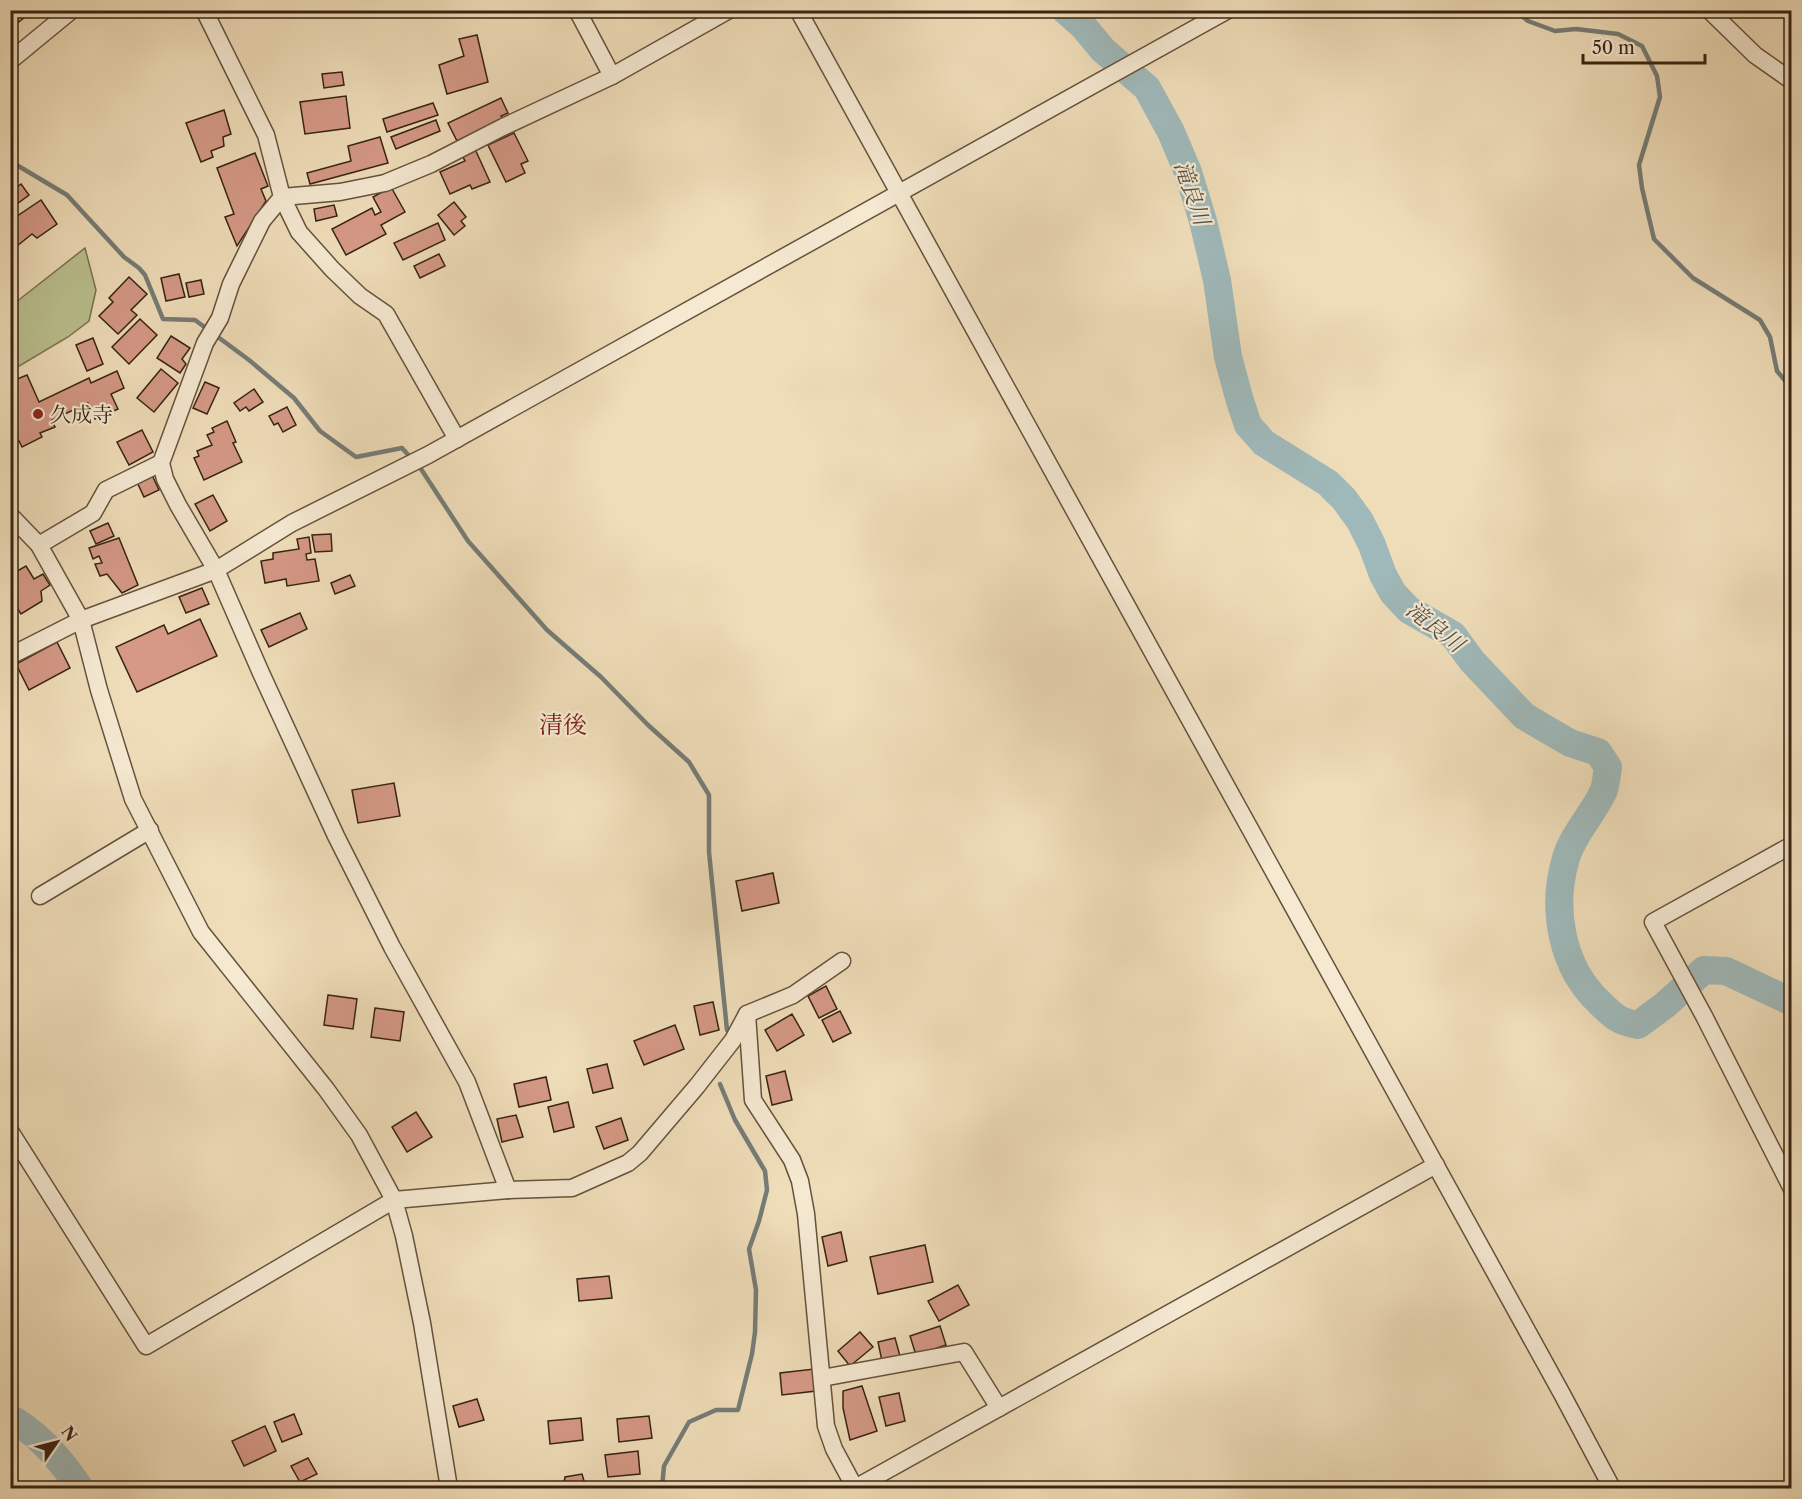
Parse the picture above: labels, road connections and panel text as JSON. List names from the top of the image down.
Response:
{
  "districts": ["清後"],
  "water": ["滝良川"],
  "places": ["久成寺"],
  "scale_bar": "50 m",
  "north": "top right"
}
